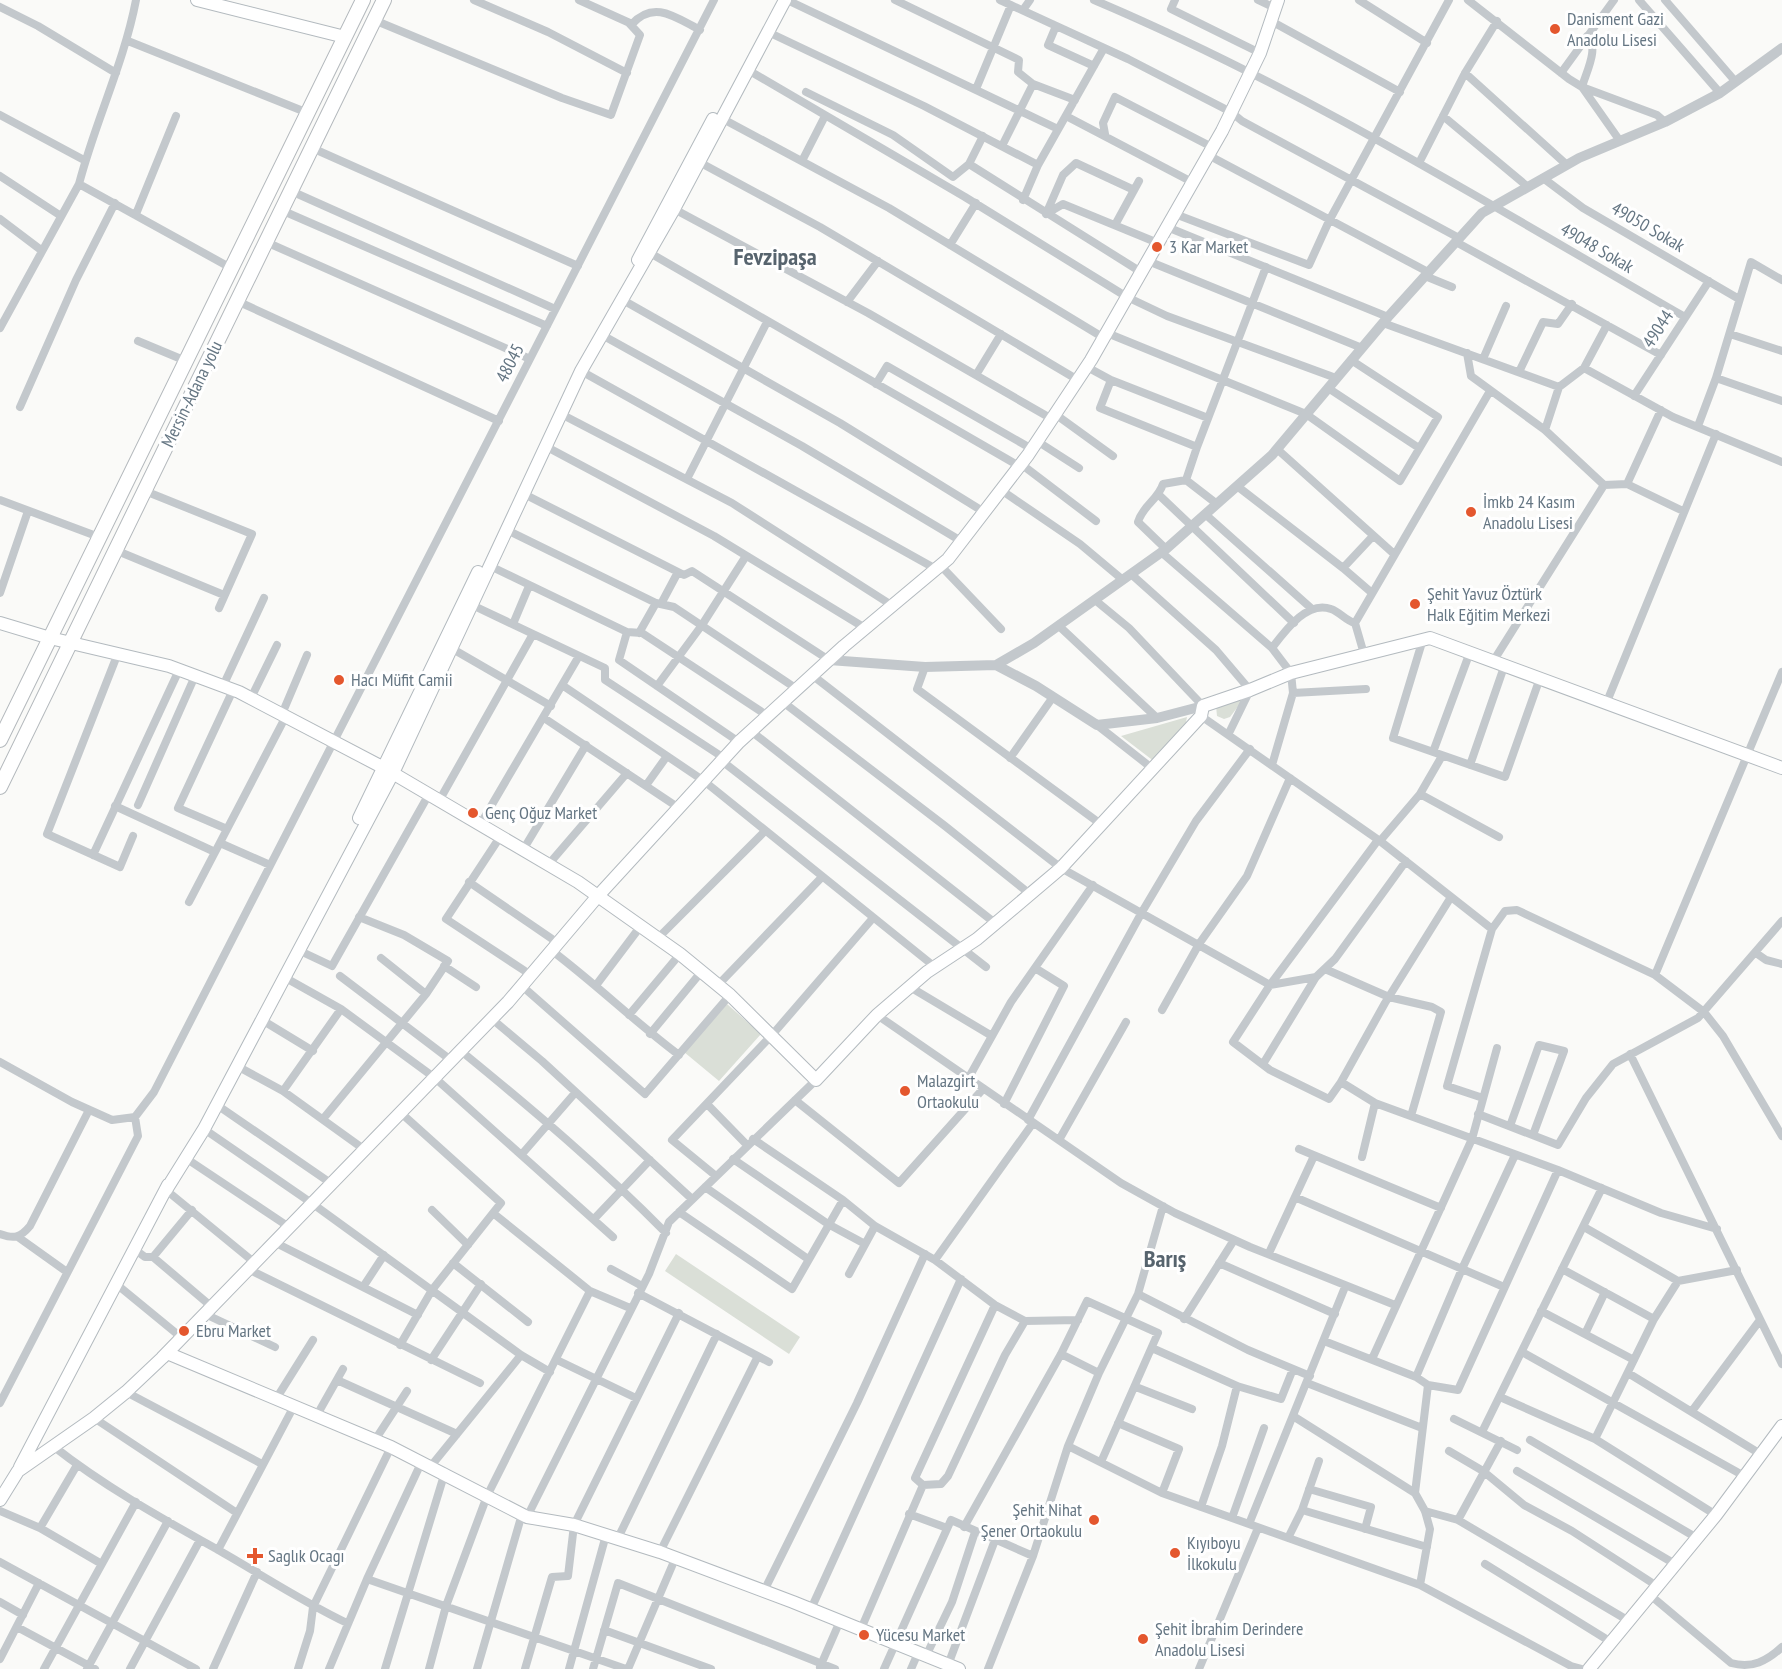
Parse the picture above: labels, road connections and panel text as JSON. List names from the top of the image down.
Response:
{
  "streets": {
    "highway": ["Mersin-Adana yolu"],
    "street": [
      "49050 Sokak",
      "49048 Sokak",
      "49044",
      "48045"
    ]
  },
  "crossings": [
    ["49050 Sokak", "49044"],
    ["49048 Sokak", "49044"]
  ],
  "districts": ["Fevzipaşa", "Barış"],
  "places": {
    "other": [
      "Danisment Gazi Anadolu Lisesi",
      "3 Kar Market",
      "İmkb 24 Kasım Anadolu Lisesi",
      "Şehit Yavuz Öztürk Halk Eğitim Merkezi",
      "Hacı Müfit Camii",
      "Genç Oğuz Market",
      "Malazgirt Ortaokulu",
      "Ebru Market",
      "Şehit Nihat Şener Ortaokulu",
      "Kıyıboyu İlkokulu",
      "Yücesu Market",
      "Şehit İbrahim Derindere Anadolu Lisesi"
    ],
    "health": ["Saglık Ocagı"]
  }
}
